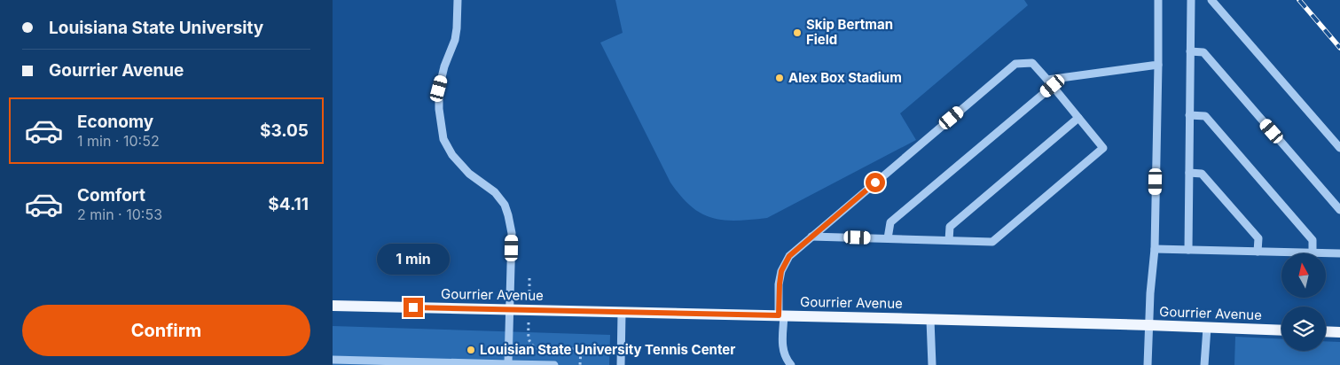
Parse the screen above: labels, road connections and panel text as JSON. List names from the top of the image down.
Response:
{
  "streets": {
    "main road": ["Gourrier Avenue"]
  },
  "places": ["Skip Bertman Field", "Alex Box Stadium", "Louisian State University Tennis Center"],
  "north": "top",
  "page": {
    "banner": ["Louisiana State University", "Gourrier Avenue"],
    "list": [
      {
        "name": "Economy",
        "note": "1 min · 10:52",
        "value": "$3.05"
      },
      {
        "name": "Comfort",
        "note": "2 min · 10:53",
        "value": "$4.11"
      }
    ],
    "bubble": "1 min",
    "buttons": "Confirm"
  }
}
